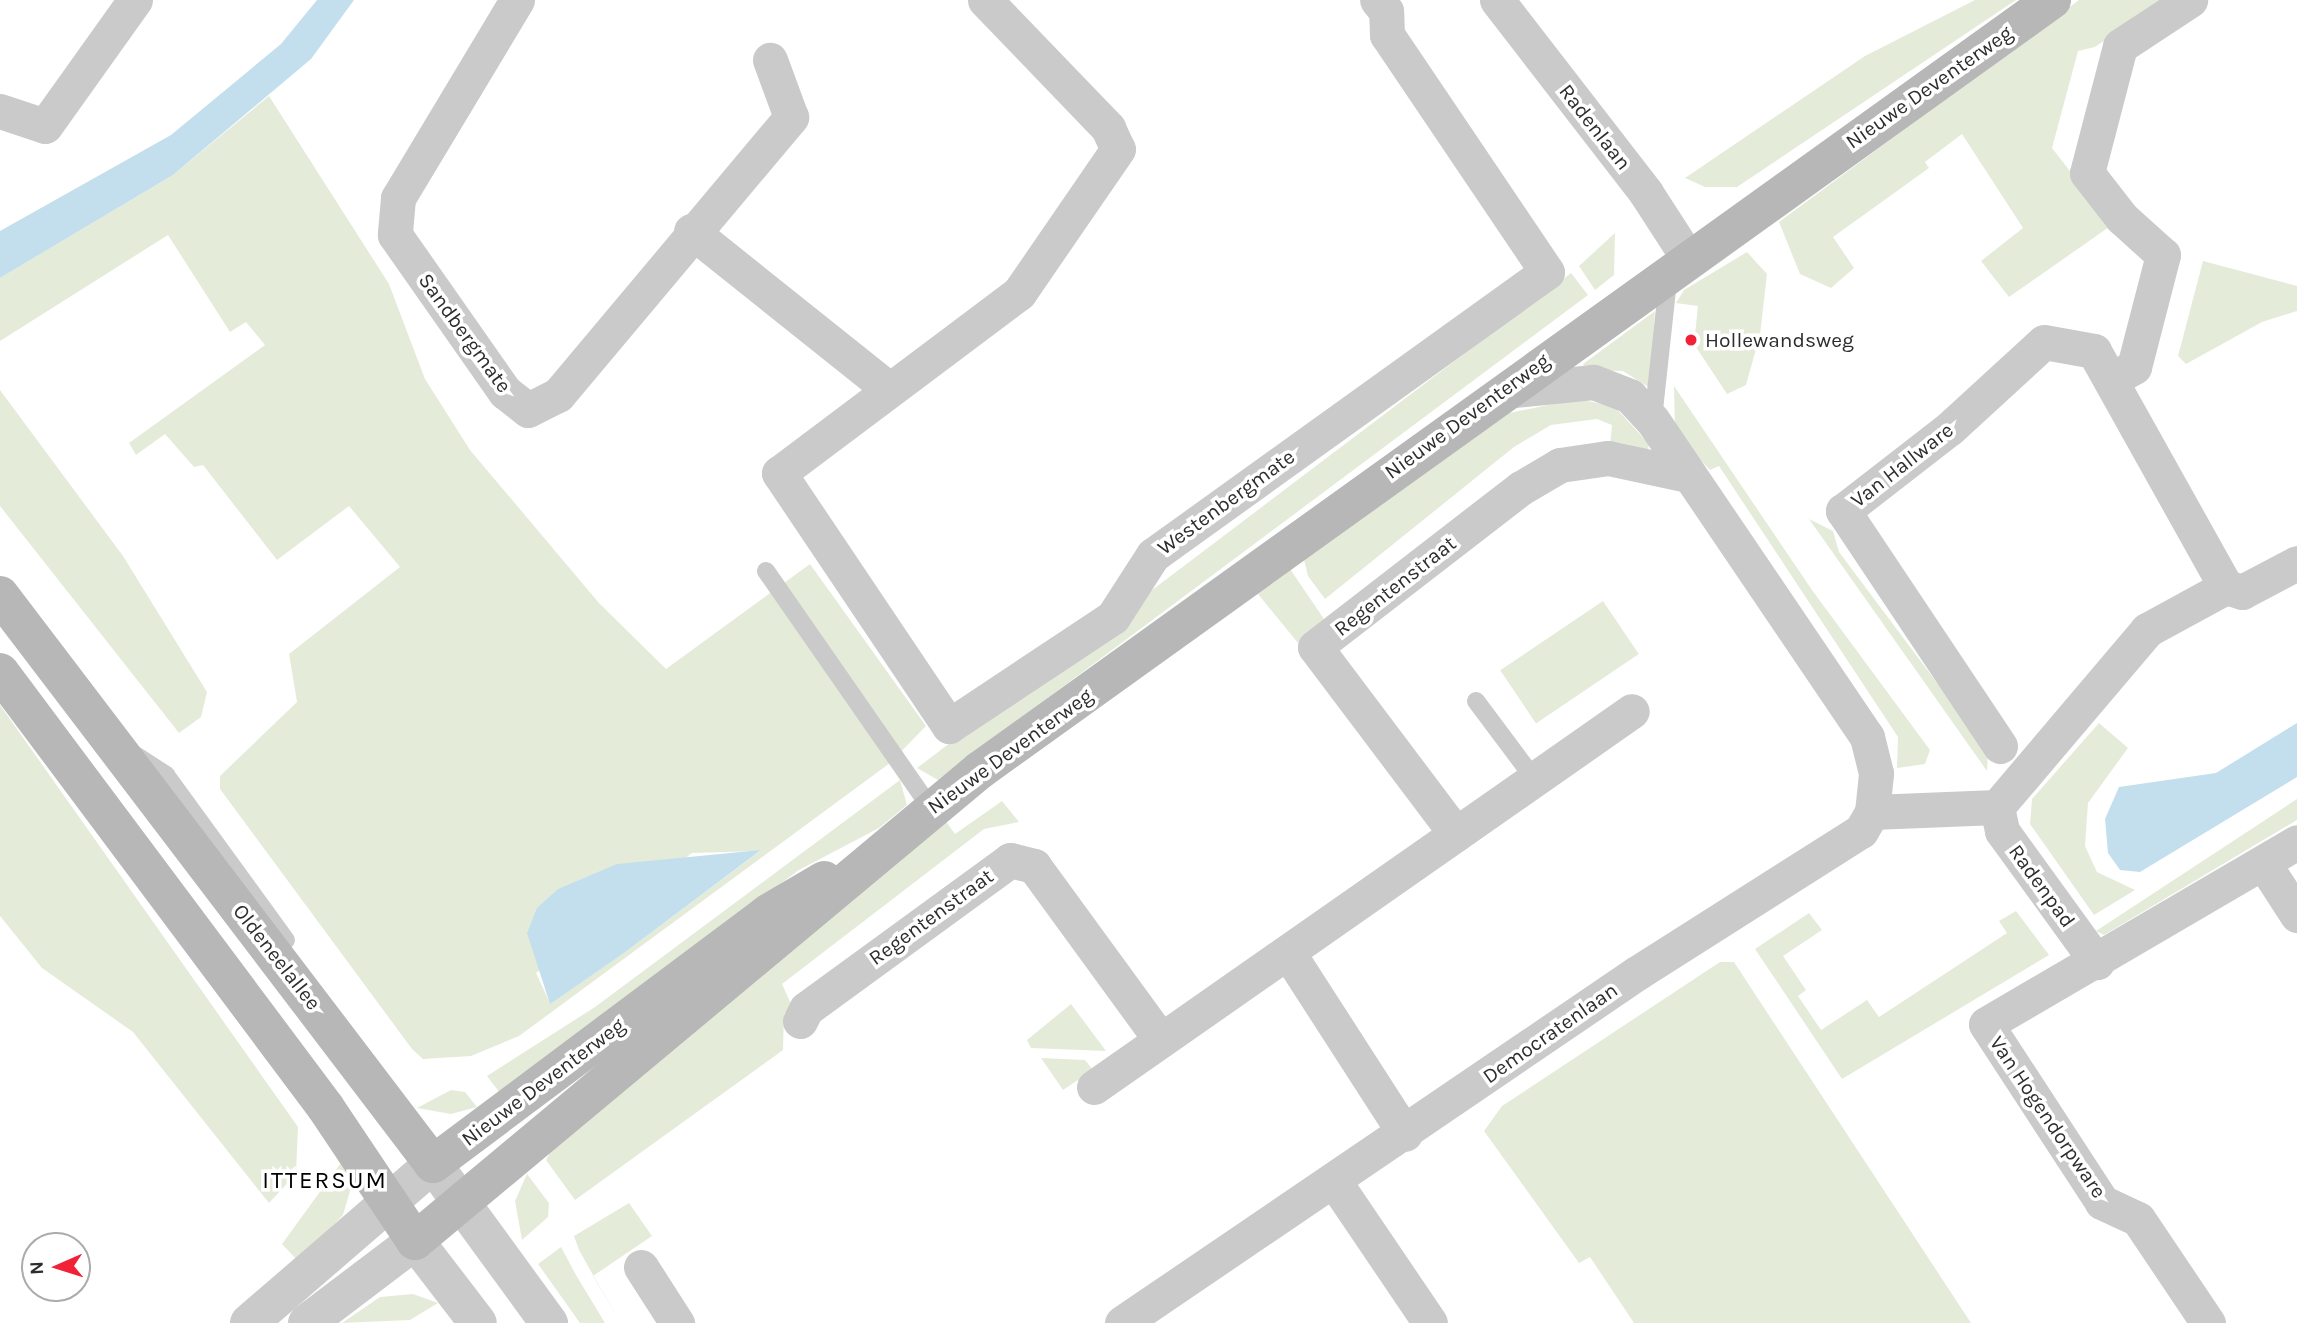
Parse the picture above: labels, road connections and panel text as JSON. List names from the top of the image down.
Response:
{
  "streets": {
    "main road": ["Nieuwe Deventerweg", "Oldeneelallee"],
    "street": [
      "Radenlaan",
      "Sandbergmate",
      "Van Hallware",
      "Westenbergmate",
      "Regentenstraat",
      "Radenpad",
      "Democratenlaan",
      "Van Hogendorpware"
    ]
  },
  "crossings": [
    ["Nieuwe Deventerweg", "Radenlaan"],
    ["Nieuwe Deventerweg", "Oldeneelallee"],
    ["Radenpad", "Van Hogendorpware"]
  ],
  "districts": ["ITTERSUM"],
  "places": ["Hollewandsweg"],
  "north": "left"
}
